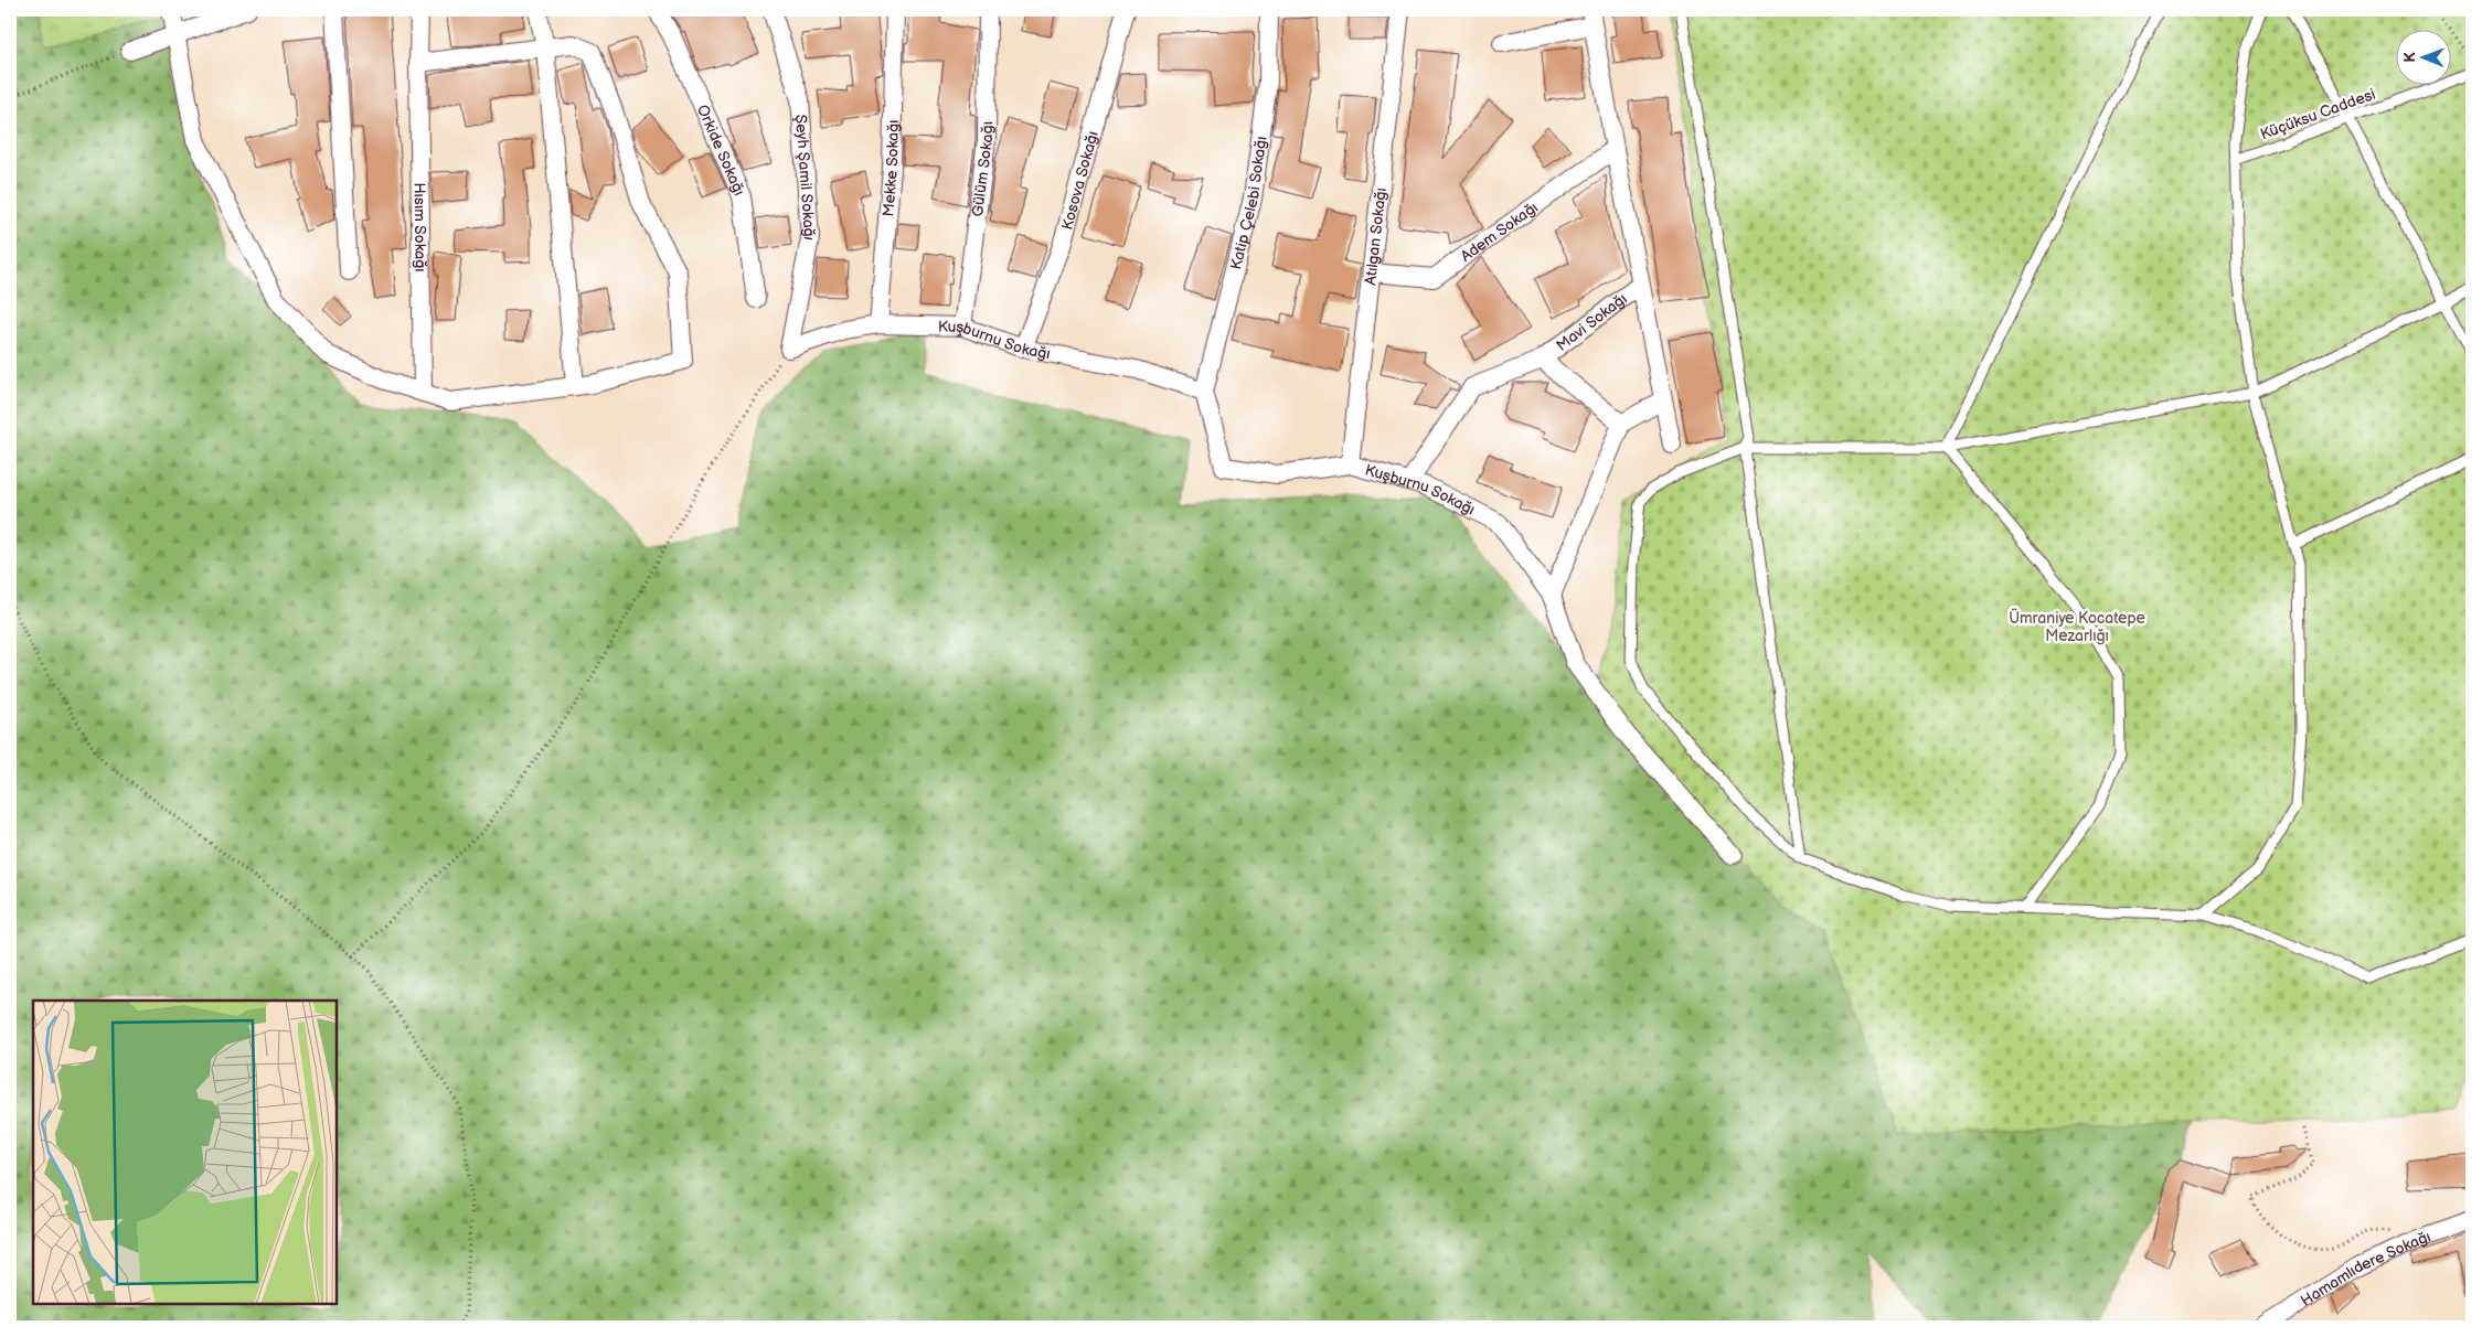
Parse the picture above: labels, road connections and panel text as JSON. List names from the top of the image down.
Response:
{
  "streets": {
    "street": [
      "Orkide Sokağı",
      "Mekke Sokağı",
      "Gülüm Sokağı",
      "Şeyh Şamil Sokağı",
      "Kosova Sokağı",
      "Katip Çelebi Sokağı",
      "Hısım Sokağı",
      "Adem Sokağı",
      "Atılgan Sokağı",
      "Mavi Sokağı",
      "Kuşburnu Sokağı",
      "Hamamlıdere Sokağı"
    ],
    "lane": ["Küçüksu Caddesi"]
  },
  "crossings": [
    ["Mekke Sokağı", "Kuşburnu Sokağı"],
    ["Gülüm Sokağı", "Kuşburnu Sokağı"],
    ["Şeyh Şamil Sokağı", "Kuşburnu Sokağı"],
    ["Kosova Sokağı", "Kuşburnu Sokağı"],
    ["Katip Çelebi Sokağı", "Kuşburnu Sokağı"],
    ["Adem Sokağı", "Atılgan Sokağı"],
    ["Atılgan Sokağı", "Kuşburnu Sokağı"],
    ["Mavi Sokağı", "Kuşburnu Sokağı"]
  ],
  "parks": ["Ümraniye Kocatepe Mezarlığı"],
  "north": "left"
}
